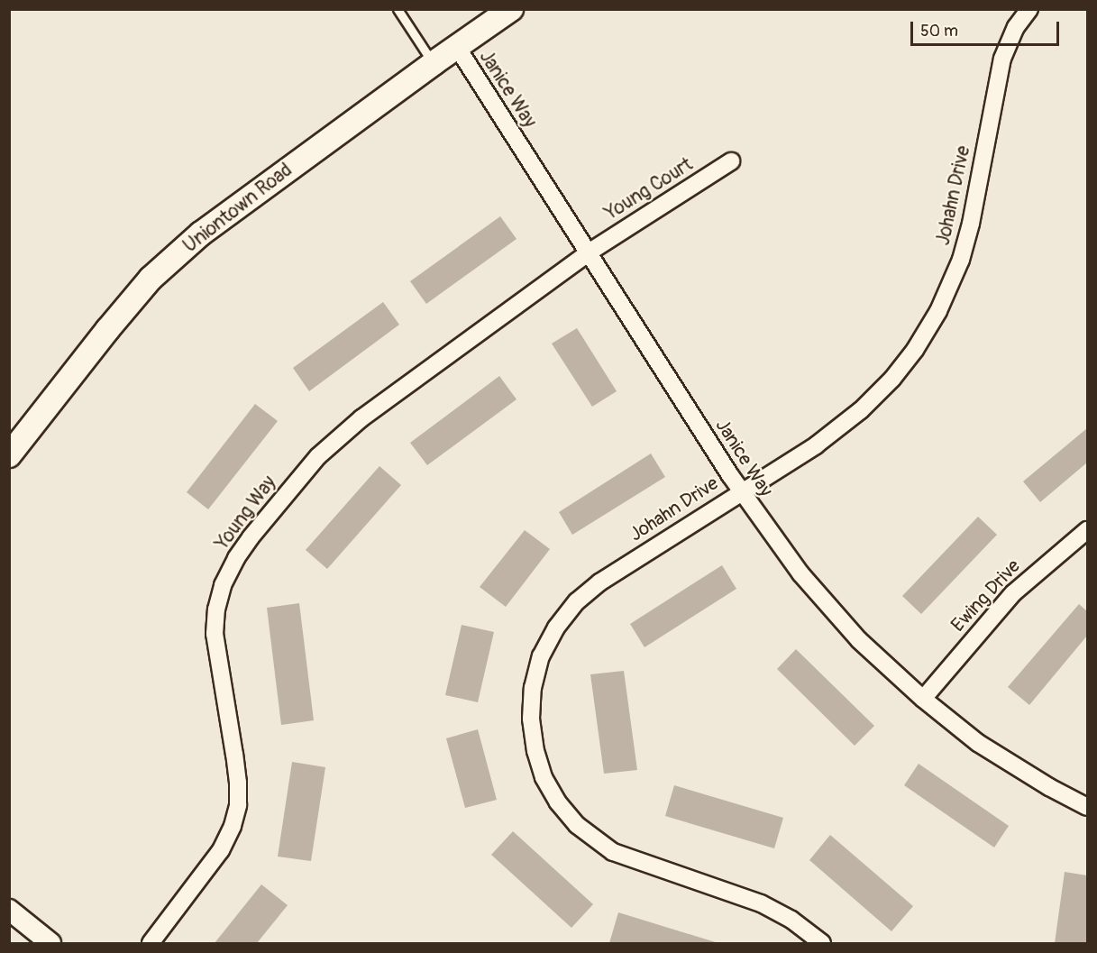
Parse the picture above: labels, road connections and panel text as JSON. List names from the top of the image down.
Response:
{
  "streets": {
    "main road": ["Uniontown Road"],
    "street": [
      "Janice Way",
      "Young Court",
      "Johahn Drive",
      "Young Way",
      "Ewing Drive"
    ]
  },
  "crossings": [
    ["Janice Way", "Young Court"],
    ["Janice Way", "Johahn Drive"],
    ["Janice Way", "Uniontown Road"],
    ["Janice Way", "Young Way"],
    ["Janice Way", "Ewing Drive"],
    ["Young Court", "Young Way"]
  ],
  "scale_bar": "50 m"
}
